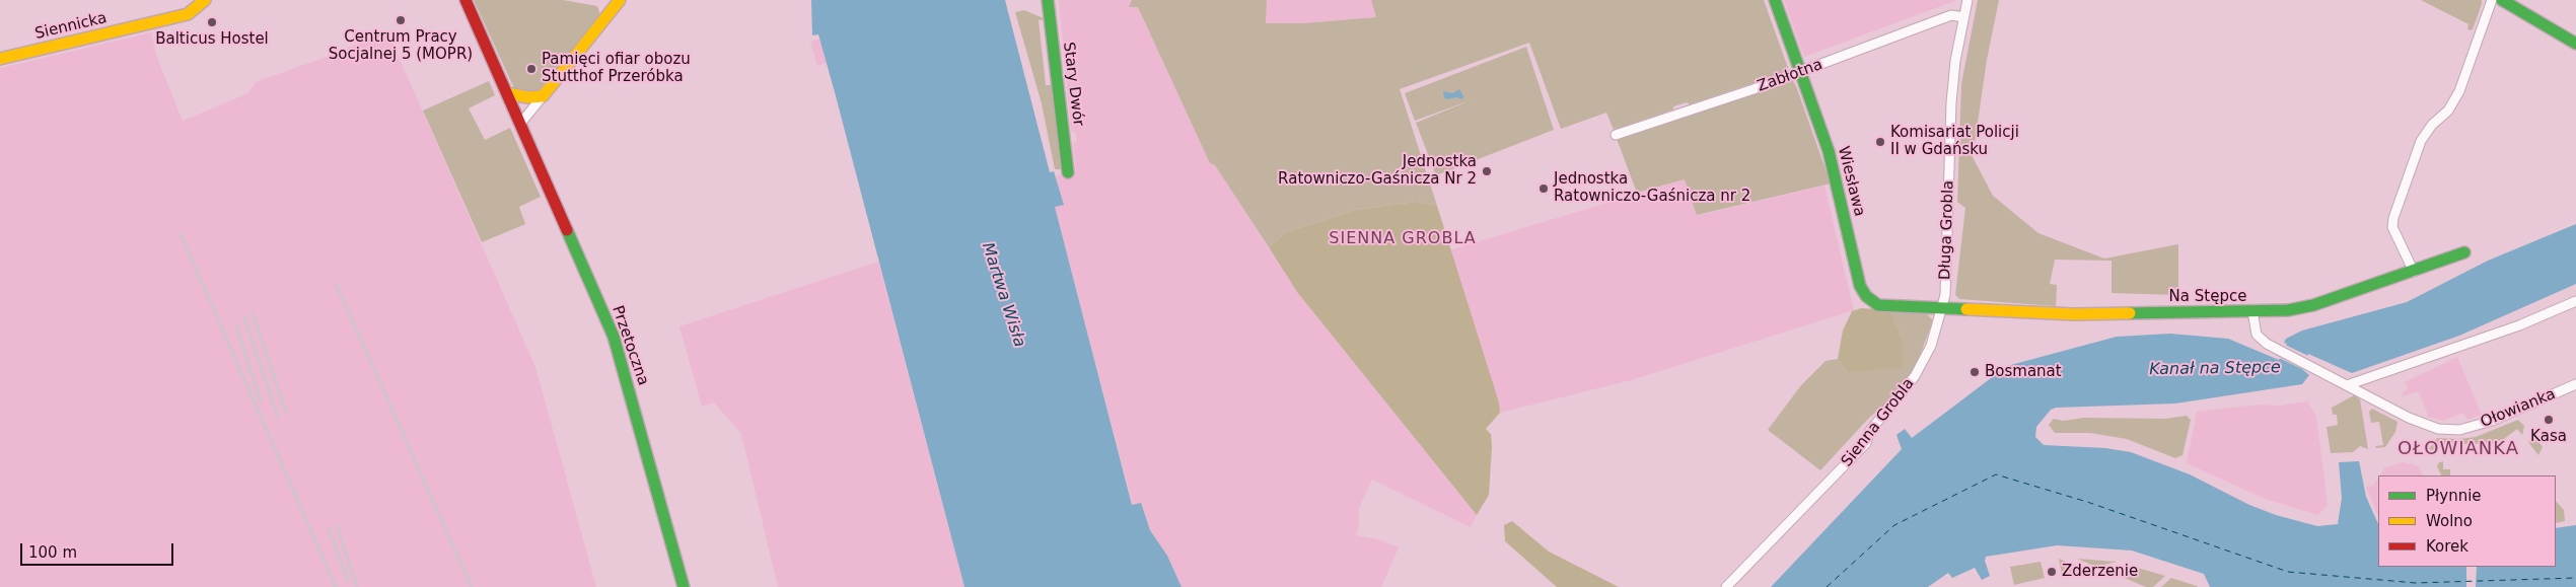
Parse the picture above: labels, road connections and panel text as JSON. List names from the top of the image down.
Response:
{
  "streets": {
    "street": [
      "Siennicka",
      "Zabłotna",
      "Stary Dwór",
      "Wiesława",
      "Długa Grobla",
      "Na Stępce",
      "Przetoczna",
      "Ołowianka",
      "Sienna Grobla"
    ]
  },
  "crossings": [
    ["Zabłotna", "Wiesława"],
    ["Zabłotna", "Długa Grobla"],
    ["Wiesława", "Długa Grobla"],
    ["Wiesława", "Na Stępce"],
    ["Wiesława", "Sienna Grobla"],
    ["Długa Grobla", "Na Stępce"],
    ["Długa Grobla", "Sienna Grobla"],
    ["Na Stępce", "Ołowianka"],
    ["Na Stępce", "Sienna Grobla"]
  ],
  "districts": ["SIENNA GROBLA", "OŁOWIANKA"],
  "water": ["Martwa Wisła", "Kanał na Stępce"],
  "places": [
    "Centrum Pracy Socjalnej 5 (MOPR)",
    "Balticus Hostel",
    "Pamięci ofiar obozu Stutthof Przeróbka",
    "Komisariat Policji II w Gdańsku",
    "Jednostka Ratowniczo-Gaśnicza Nr 2",
    "Jednostka Ratowniczo-Gaśnicza nr 2",
    "Bosmanat",
    "Kasa",
    "Zderzenie"
  ],
  "legend": ["Płynnie", "Wolno", "Korek"],
  "scale_bar": "100 m"
}
